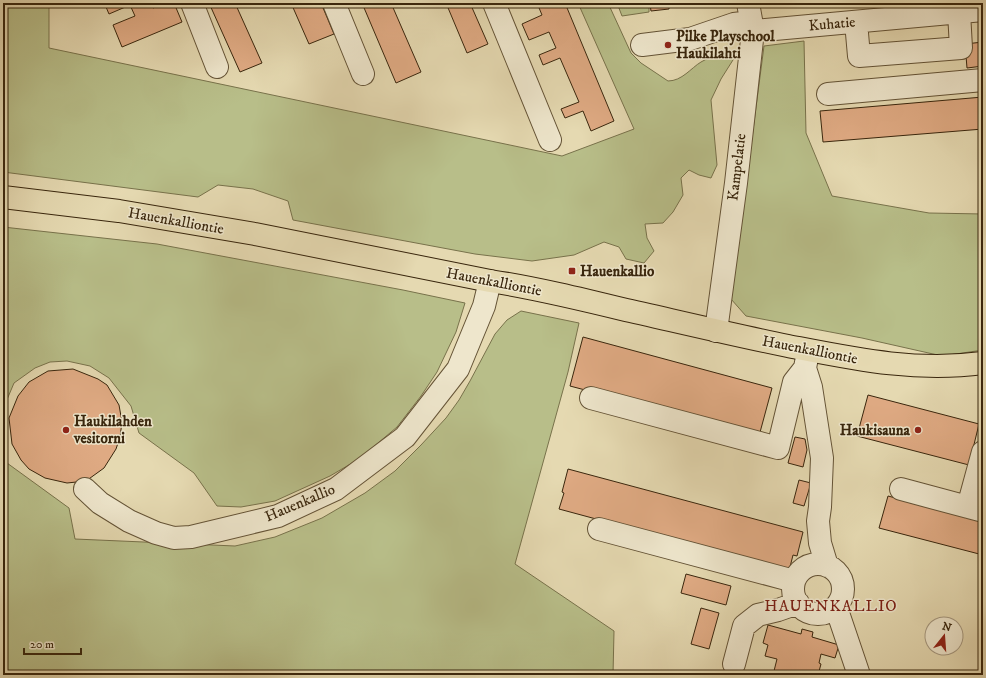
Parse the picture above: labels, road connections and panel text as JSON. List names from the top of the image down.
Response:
{
  "streets": {
    "main road": ["Hauenkalliontie"],
    "street": ["Kuhatie", "Kampelatie", "Hauenkallio"]
  },
  "crossings": [
    ["Kuhatie", "Kampelatie"],
    ["Kampelatie", "Hauenkalliontie"],
    ["Hauenkalliontie", "Hauenkallio"]
  ],
  "districts": ["HAUENKALLIO"],
  "places": {
    "other": ["Pilke Playschool Haukilahti", "Haukilahden vesitorni", "Haukisauna"],
    "transit": ["Hauenkallio"]
  },
  "scale_bar": "20 m",
  "north": "top"
}
